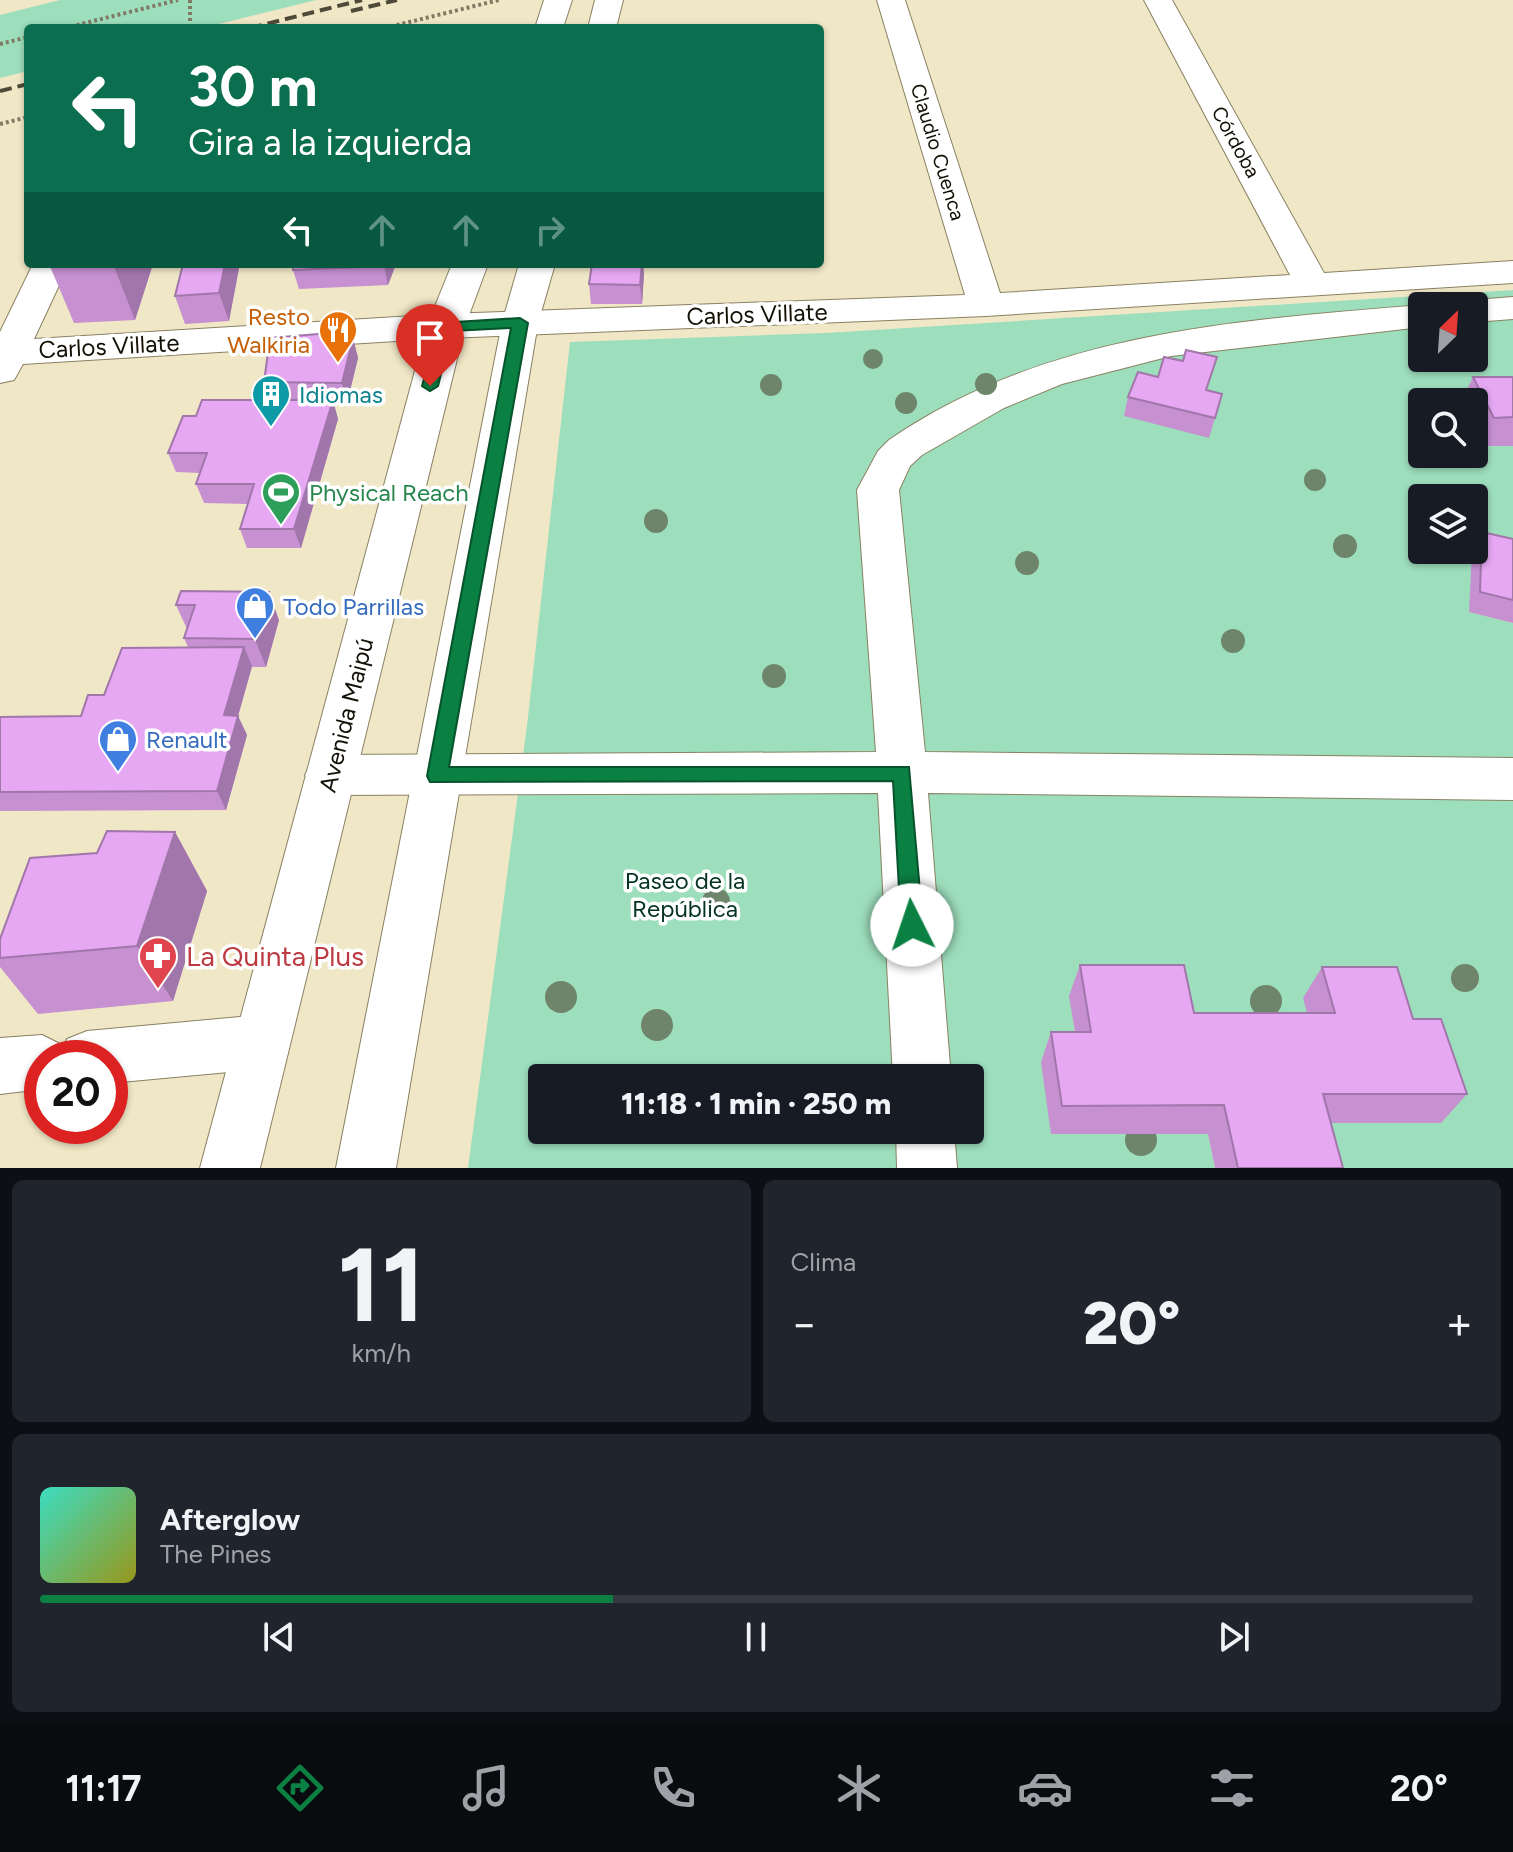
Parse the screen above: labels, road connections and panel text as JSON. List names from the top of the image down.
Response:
{
  "streets": {
    "street": [
      "Córdoba",
      "Claudio Cuenca",
      "Carlos Villate",
      "Avenida Maipú"
    ]
  },
  "crossings": [
    ["Córdoba", "Carlos Villate"],
    ["Claudio Cuenca", "Carlos Villate"],
    ["Carlos Villate", "Avenida Maipú"]
  ],
  "parks": ["Paseo de la República"],
  "places": {
    "restaurant": ["Resto Walkiria"],
    "building": ["Idiomas"],
    "sports": ["Physical Reach"],
    "shop": ["Todo Parrillas", "Renault"],
    "pharmacy": ["La Quinta Plus"]
  },
  "north": "top right",
  "page": {
    "turn": ["30 m", "Gira a la izquierda"],
    "limit": "20",
    "trip": "11:18 · 1 min · 250 m",
    "tile": [
      ["11", "km/h"],
      "Clima"
    ],
    "heat": ["−", "20°", "+"],
    "song": ["Afterglow", "The Pines"],
    "tabs": ["11:17", "20°"]
  }
}
